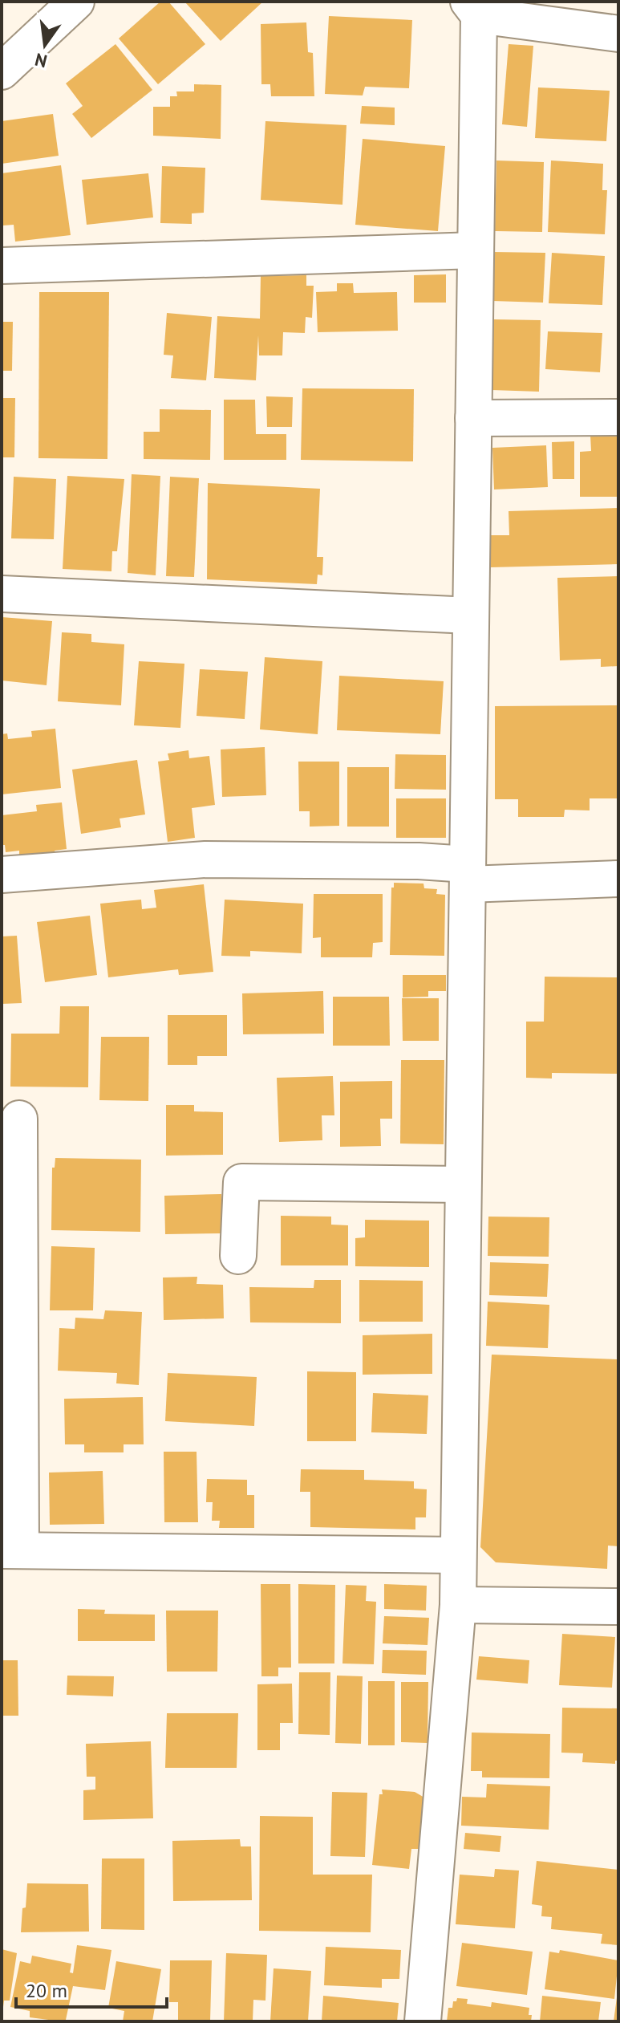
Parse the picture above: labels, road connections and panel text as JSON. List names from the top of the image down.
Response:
{
  "scale_bar": "20 m",
  "north": "bottom"
}
